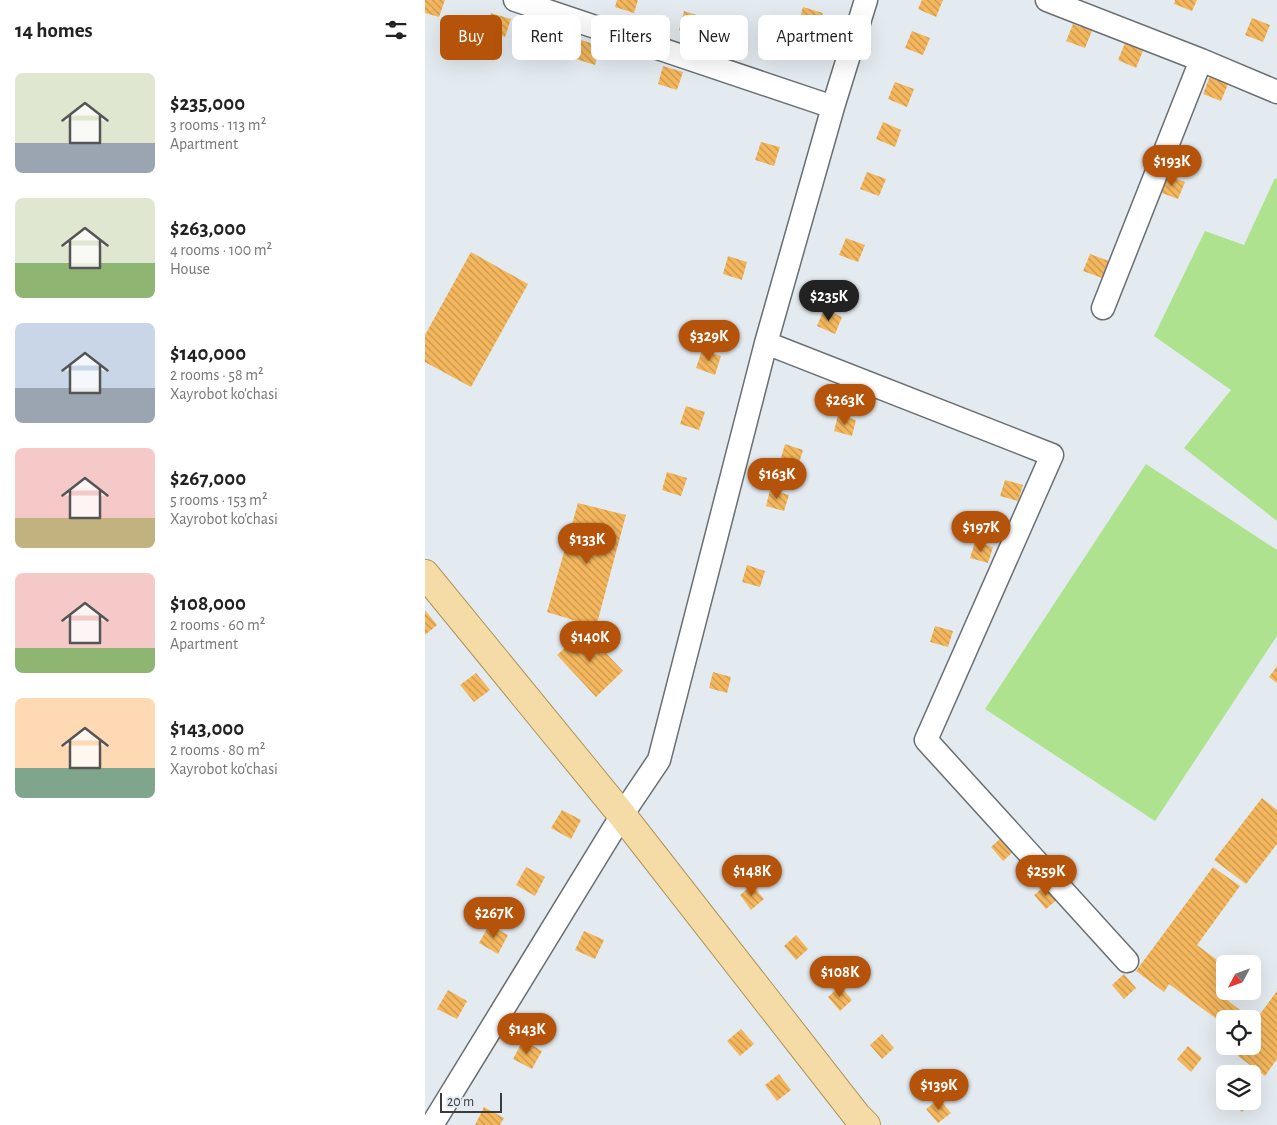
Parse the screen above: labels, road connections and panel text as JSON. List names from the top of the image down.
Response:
{
  "scale_bar": "20 m",
  "north": "bottom left",
  "page": {
    "heading": "14 homes",
    "chip": [
      "Buy",
      "Rent",
      "Filters",
      "New",
      "Apartment"
    ],
    "list": [
      {
        "name": "$235,000",
        "note": "3 rooms · 113 m² · Apartment"
      },
      {
        "name": "$263,000",
        "note": "4 rooms · 100 m² · House"
      },
      {
        "name": "$140,000",
        "note": "2 rooms · 58 m² · Xayrobot ko'chasi"
      },
      {
        "name": "$267,000",
        "note": "5 rooms · 153 m² · Xayrobot ko'chasi"
      },
      {
        "name": "$108,000",
        "note": "2 rooms · 60 m² · Apartment"
      },
      {
        "name": "$143,000",
        "note": "2 rooms · 80 m² · Xayrobot ko'chasi"
      }
    ],
    "price": [
      "$193K",
      "$235K",
      "$329K",
      "$263K",
      "$163K",
      "$197K",
      "$133K",
      "$140K",
      "$148K",
      "$259K",
      "$267K",
      "$108K",
      "$143K",
      "$139K"
    ],
    "scale": "20 m"
  }
}
